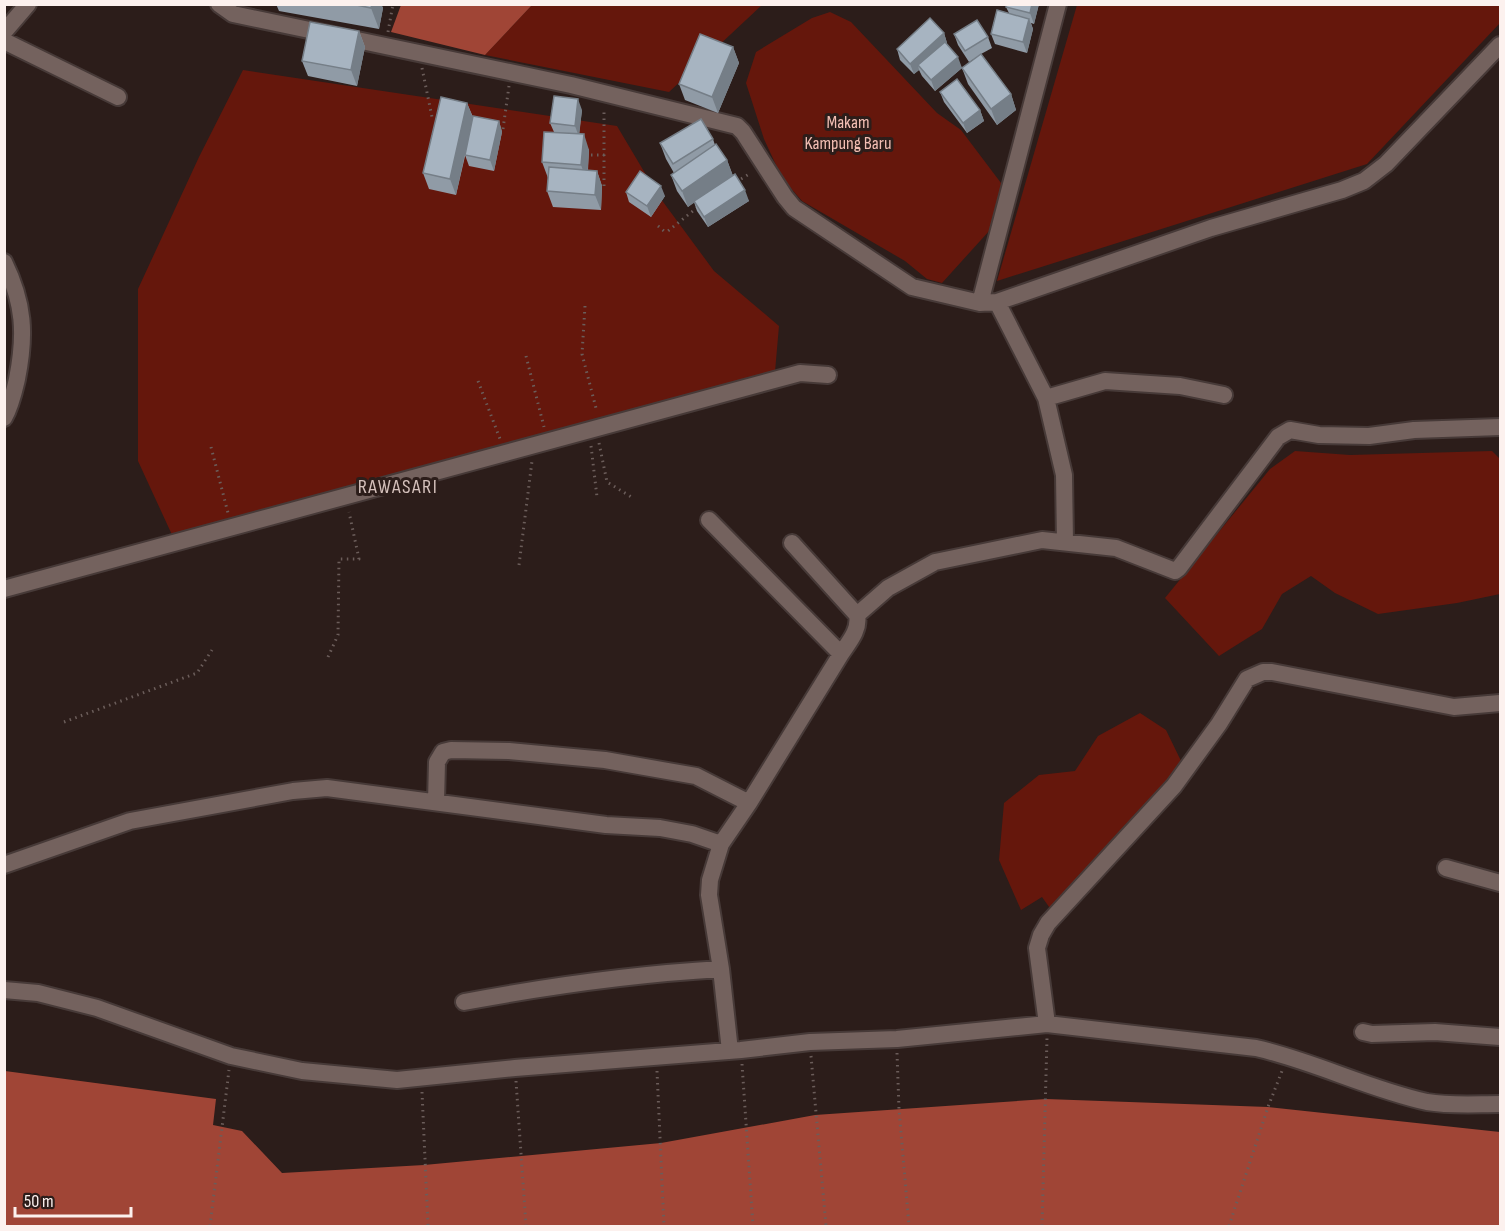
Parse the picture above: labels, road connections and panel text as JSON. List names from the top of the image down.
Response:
{
  "districts": ["RAWASARI"],
  "parks": ["Makam Kampung Baru"],
  "scale_bar": "50 m"
}
